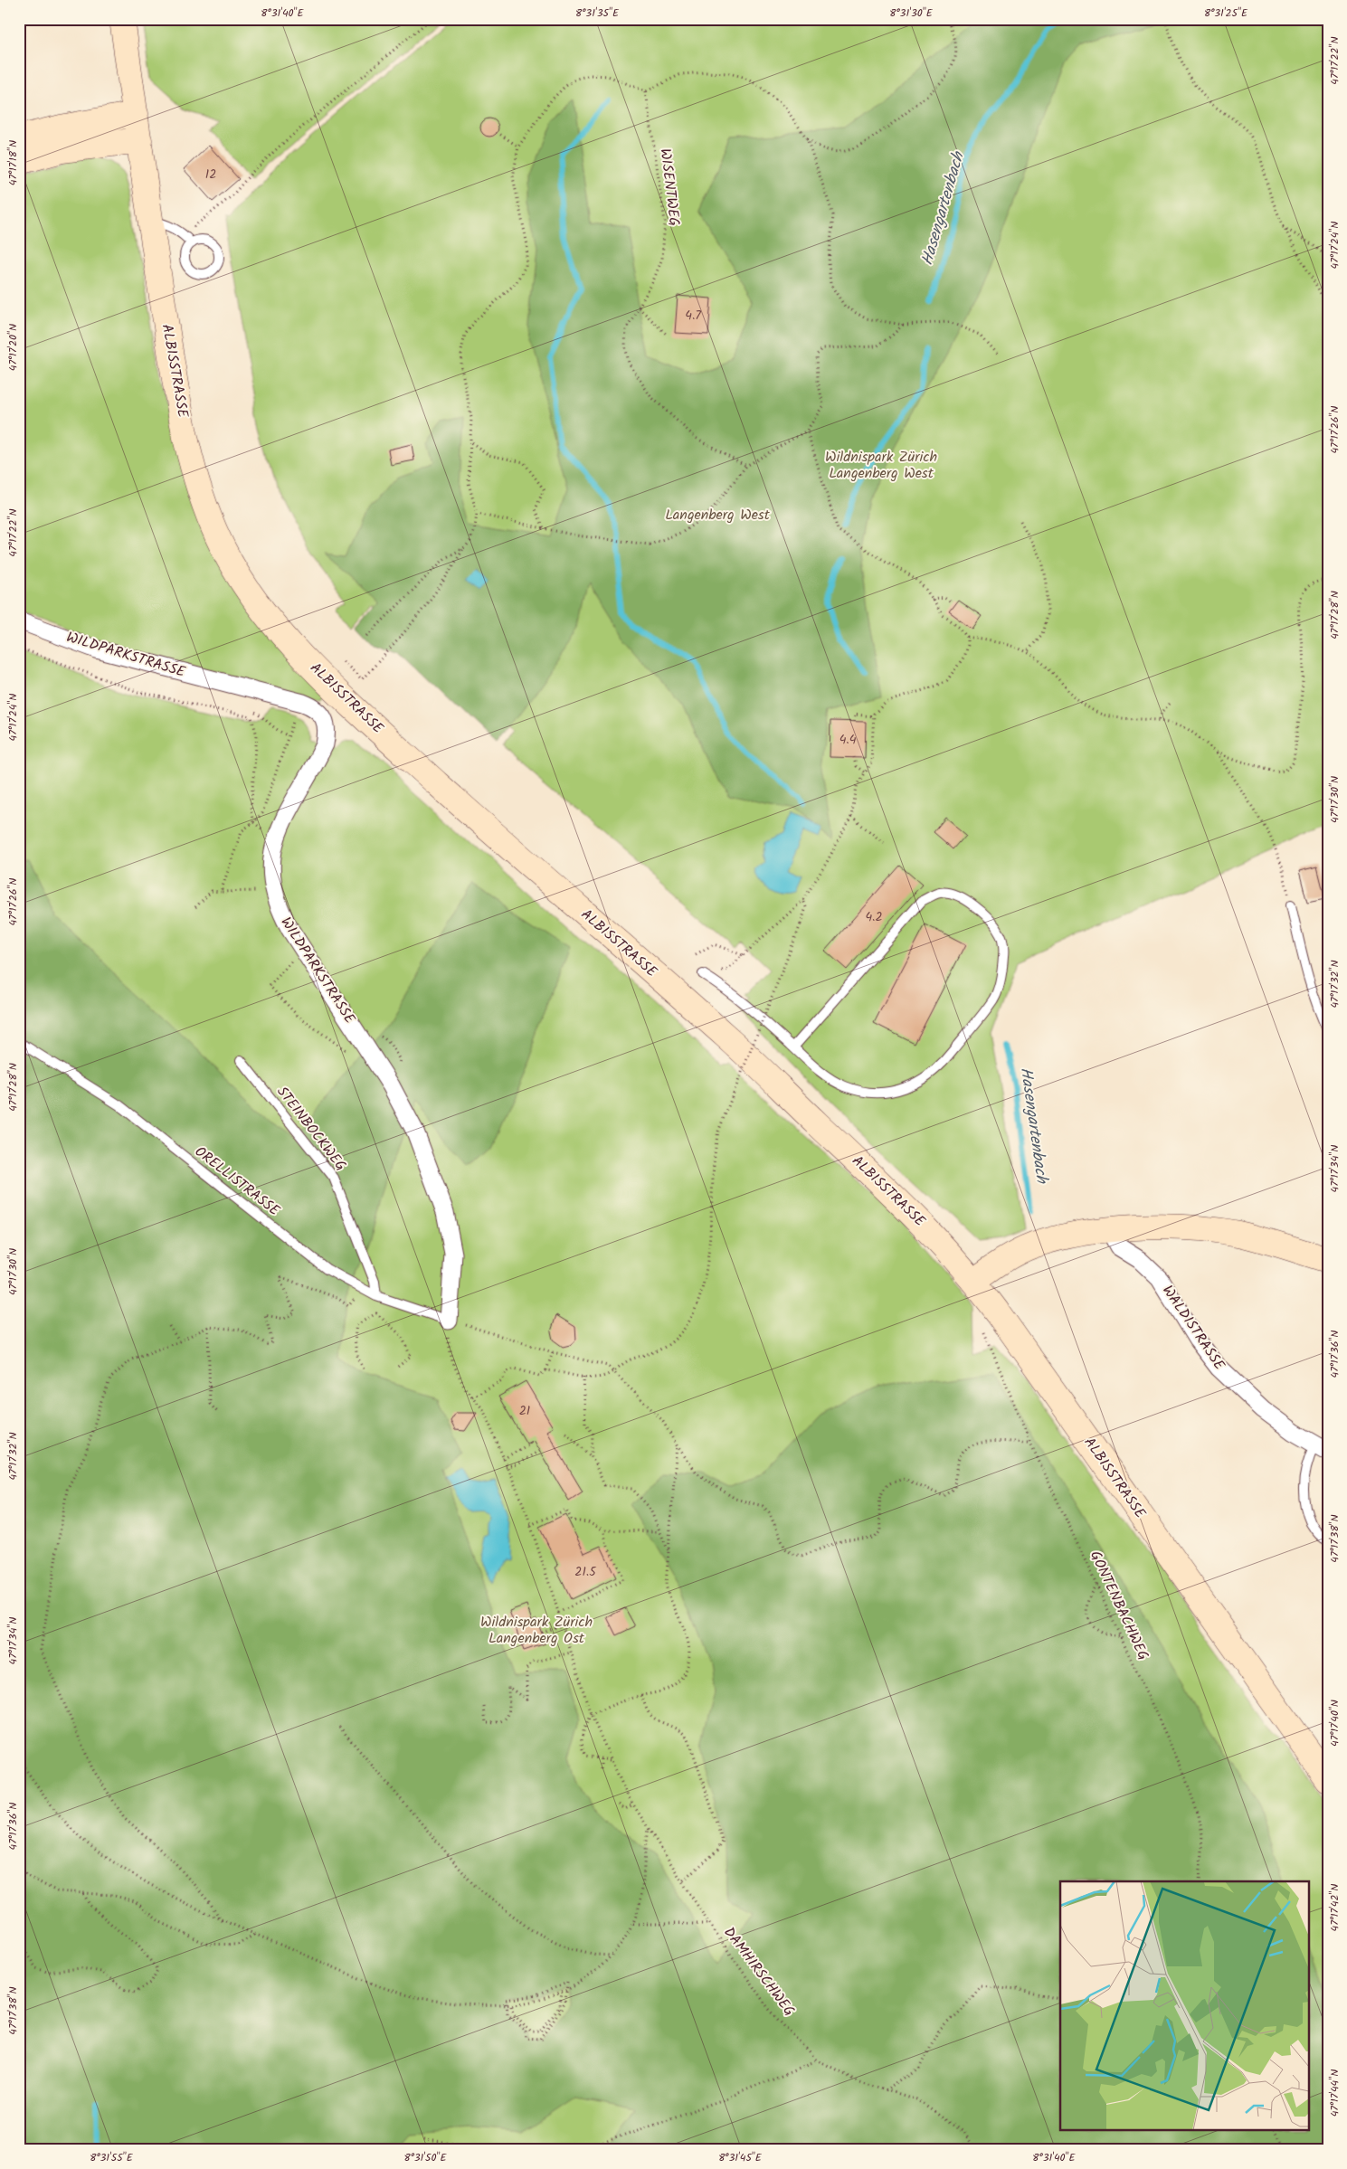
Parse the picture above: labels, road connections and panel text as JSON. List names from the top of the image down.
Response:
{
  "streets": {
    "main road": ["ALBISSTRASSE"],
    "street": ["WILDPARKSTRASSE", "WALDISTRASSE"],
    "lane": ["STEINBOCKWEG", "ORELLISTRASSE"],
    "path": ["WISENTWEG", "GONTENBACHWEG", "DAMHIRSCHWEG"]
  },
  "crossings": [
    ["WILDPARKSTRASSE", "ORELLISTRASSE"],
    ["WILDPARKSTRASSE", "DAMHIRSCHWEG"],
    ["STEINBOCKWEG", "ORELLISTRASSE"],
    ["ORELLISTRASSE", "DAMHIRSCHWEG"]
  ],
  "water": ["Hasengartenbach"],
  "parks": ["Wildnispark Zürich Langenberg West", "Langenberg West", "Wildnispark Zürich Langenberg Ost"],
  "house_numbers": [
    "12",
    "4.7",
    "4.4",
    "4.2",
    "21",
    "21.5"
  ],
  "coordinates": [
    "8°31'40\"E",
    "8°31'35\"E",
    "8°31'30\"E",
    "8°31'25\"E",
    "47°17'22\"N",
    "47°17'18\"N",
    "47°17'24\"N",
    "47°17'20\"N",
    "47°17'26\"N",
    "47°17'28\"N",
    "47°17'30\"N",
    "47°17'32\"N",
    "47°17'34\"N",
    "47°17'36\"N",
    "47°17'38\"N",
    "47°17'40\"N",
    "47°17'42\"N",
    "47°17'44\"N",
    "8°31'55\"E",
    "8°31'50\"E",
    "8°31'45\"E"
  ]
}
